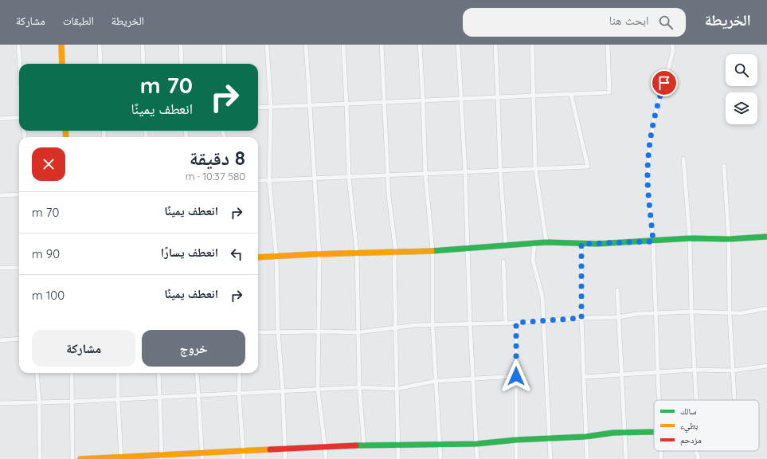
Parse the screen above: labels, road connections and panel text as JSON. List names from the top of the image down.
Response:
{
  "legend": ["سالك", "بطيء", "مزدحم"],
  "page": {
    "header": "الخريطة",
    "search": "ابحث هنا",
    "nav": ["الخريطة", "الطبقات", "مشاركة"],
    "turn": ["70 m", "انعطف يمينًا"],
    "heading": ["8 دقيقة", "580 m · 10:37"],
    "list": [
      {
        "name": "انعطف يمينًا",
        "value": "70 m"
      },
      {
        "name": "انعطف يسارًا",
        "value": "90 m"
      },
      {
        "name": "انعطف يمينًا",
        "value": "100 m"
      }
    ],
    "buttons": ["خروج", "مشاركة"]
  }
}
